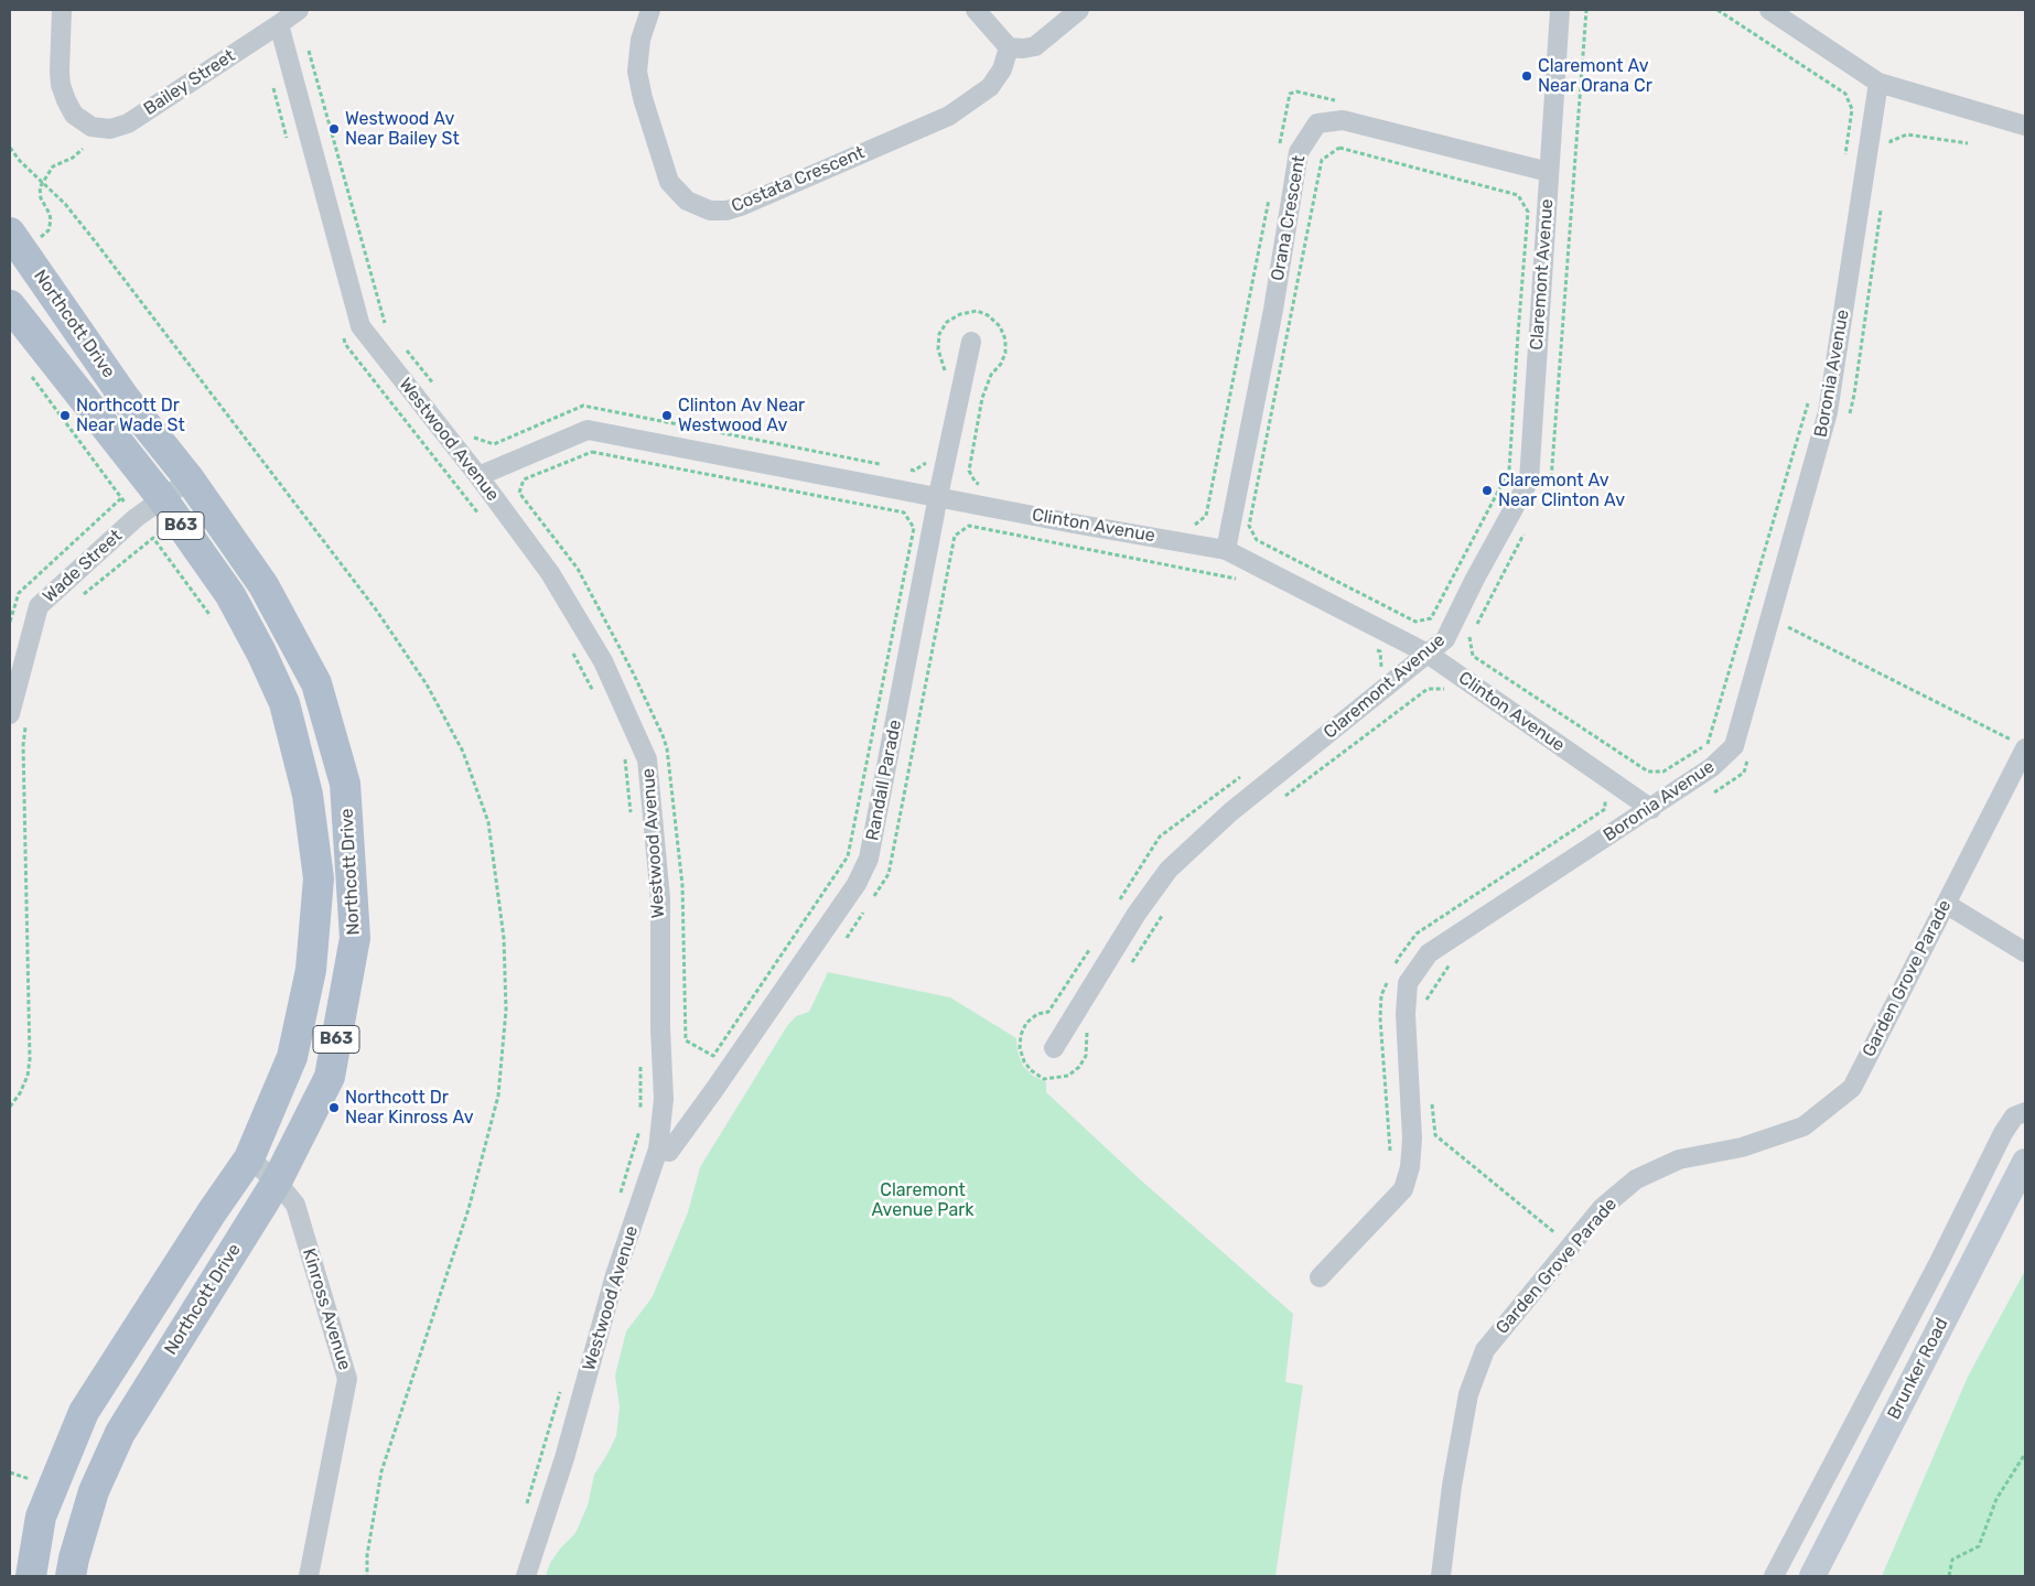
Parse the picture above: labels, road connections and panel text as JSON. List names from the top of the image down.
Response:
{
  "streets": {
    "main road": ["Northcott Drive", "B63", "Brunker Road"],
    "street": [
      "Bailey Street",
      "Costata Crescent",
      "Orana Crescent",
      "Claremont Avenue",
      "Boronia Avenue",
      "Westwood Avenue",
      "Clinton Avenue",
      "Wade Street",
      "Randall Parade",
      "Garden Grove Parade",
      "Kinross Avenue"
    ]
  },
  "crossings": [
    ["Bailey Street", "Westwood Avenue"],
    ["Orana Crescent", "Claremont Avenue"],
    ["Orana Crescent", "Clinton Avenue"],
    ["Claremont Avenue", "Clinton Avenue"],
    ["Northcott Drive", "Wade Street"],
    ["Northcott Drive", "Kinross Avenue"],
    ["Boronia Avenue", "Clinton Avenue"],
    ["Westwood Avenue", "Clinton Avenue"],
    ["Westwood Avenue", "Randall Parade"],
    ["Clinton Avenue", "Randall Parade"]
  ],
  "parks": ["Claremont Avenue Park"],
  "places": [
    "Claremont Av Near Orana Cr",
    "Westwood Av Near Bailey St",
    "Northcott Dr Near Wade St",
    "Clinton Av Near Westwood Av",
    "Claremont Av Near Clinton Av",
    "Northcott Dr Near Kinross Av"
  ]
}
